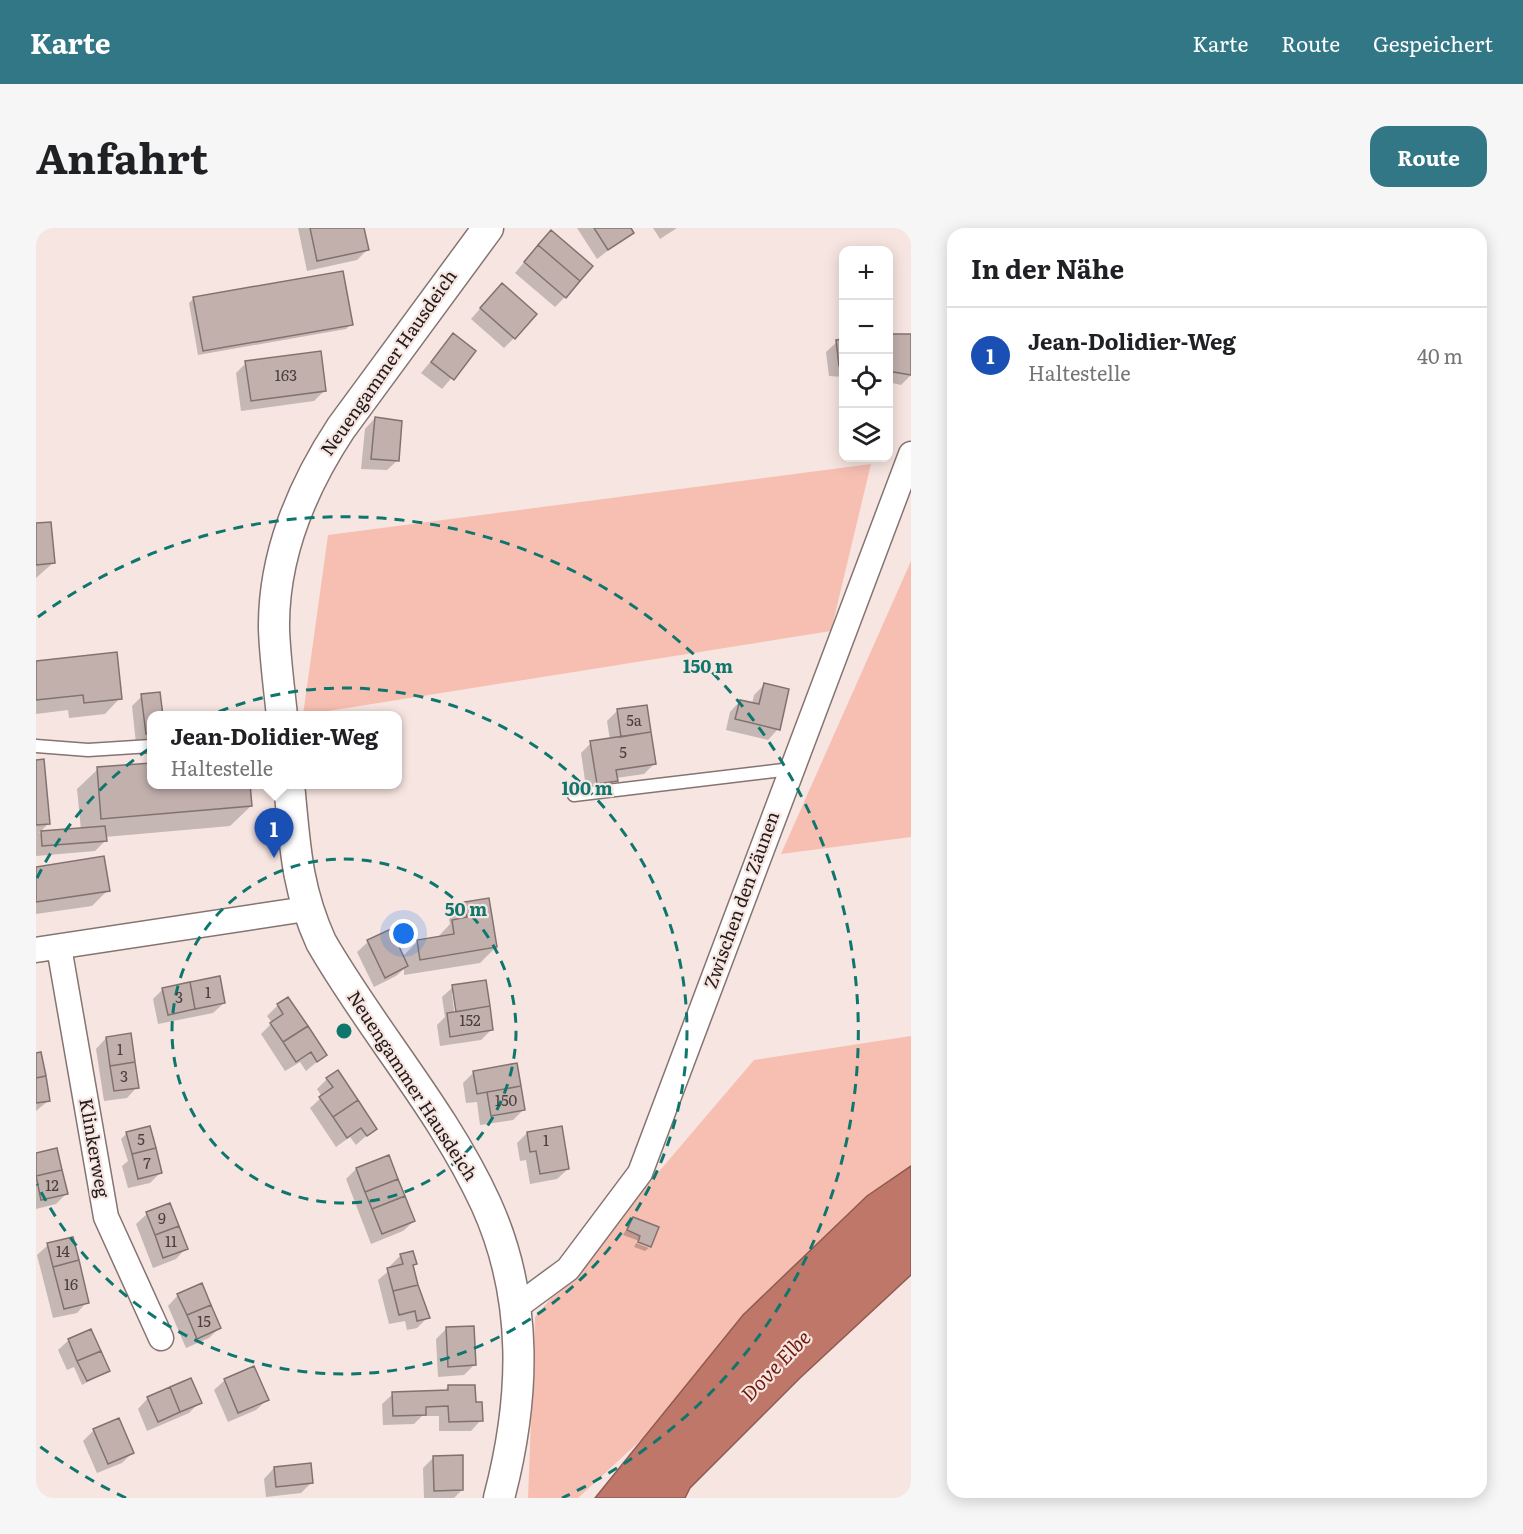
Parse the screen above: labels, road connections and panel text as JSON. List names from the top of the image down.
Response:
{
  "streets": {
    "street": ["Neuengammer Hausdeich", "Zwischen den Zäunen", "Klinkerweg"]
  },
  "crossings": [
    ["Neuengammer Hausdeich", "Zwischen den Zäunen"]
  ],
  "water": ["Dove Elbe"],
  "house_numbers": [
    "163",
    "5a",
    "5",
    "1",
    "3",
    "152",
    "1",
    "3",
    "150",
    "5",
    "1",
    "7",
    "12",
    "9",
    "11",
    "14",
    "16",
    "15"
  ],
  "page": {
    "header": "Karte",
    "nav": ["Karte", "Route", "Gespeichert"],
    "title": "Anfahrt",
    "buttons": "Route",
    "heading": "In der Nähe",
    "map_buttons": ["+", "−"],
    "list": [
      {
        "mark": "1",
        "name": "Jean-Dolidier-Weg",
        "note": "Haltestelle",
        "value": "40 m"
      }
    ],
    "popup": ["Jean-Dolidier-Weg", "Haltestelle"],
    "pins": "1"
  },
  "rings": ["150 m", "100 m", "50 m"]
}
